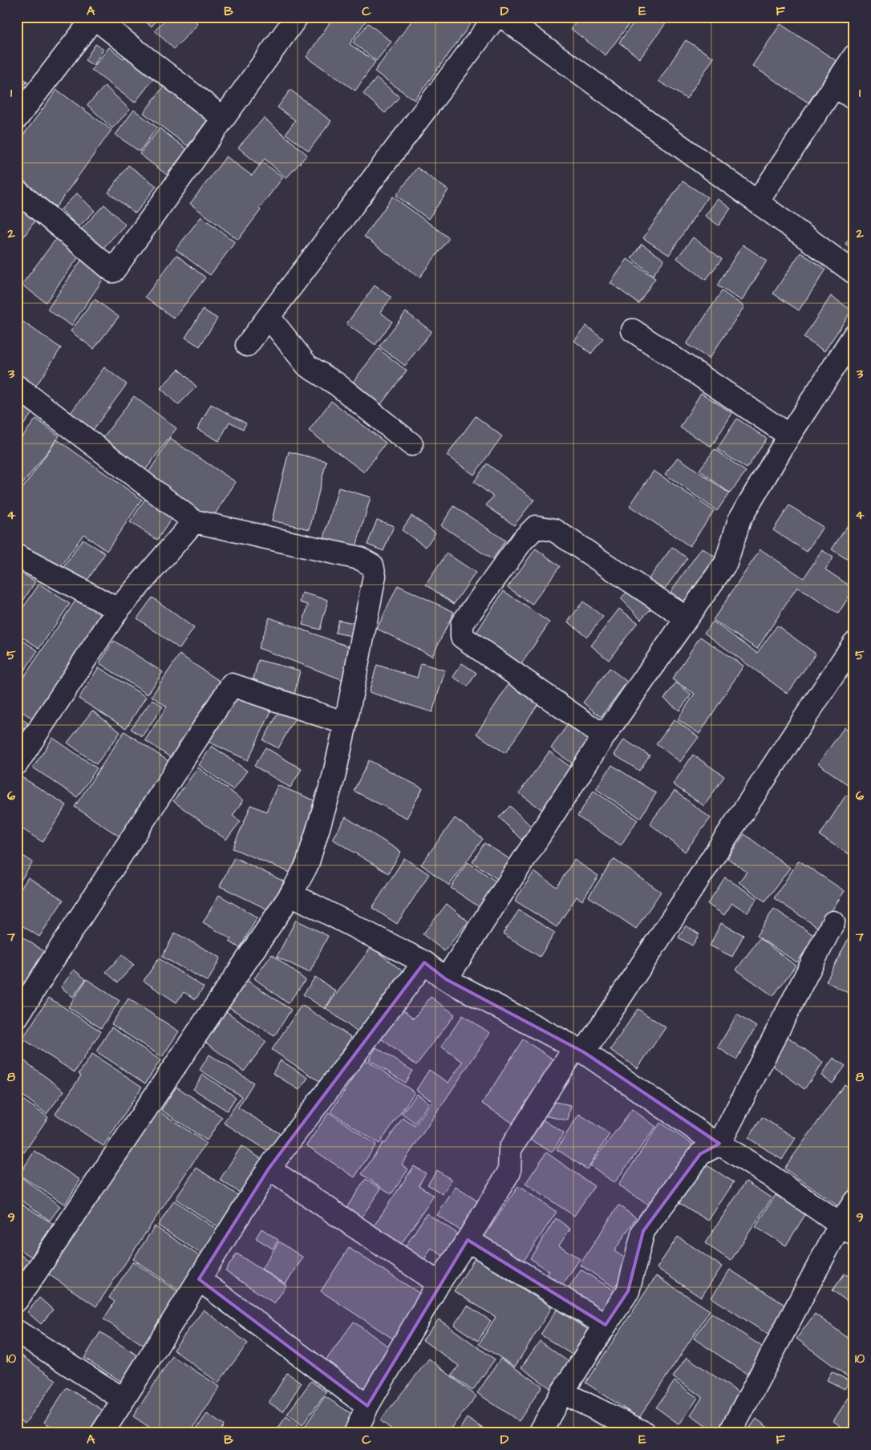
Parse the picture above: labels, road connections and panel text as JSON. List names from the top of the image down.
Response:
{
  "grid": {
    "columns": [
      "A",
      "B",
      "C",
      "D",
      "E",
      "F"
    ],
    "rows": [
      "1",
      "2",
      "3",
      "4",
      "5",
      "6",
      "7",
      "8",
      "9",
      "10"
    ]
  }
}
